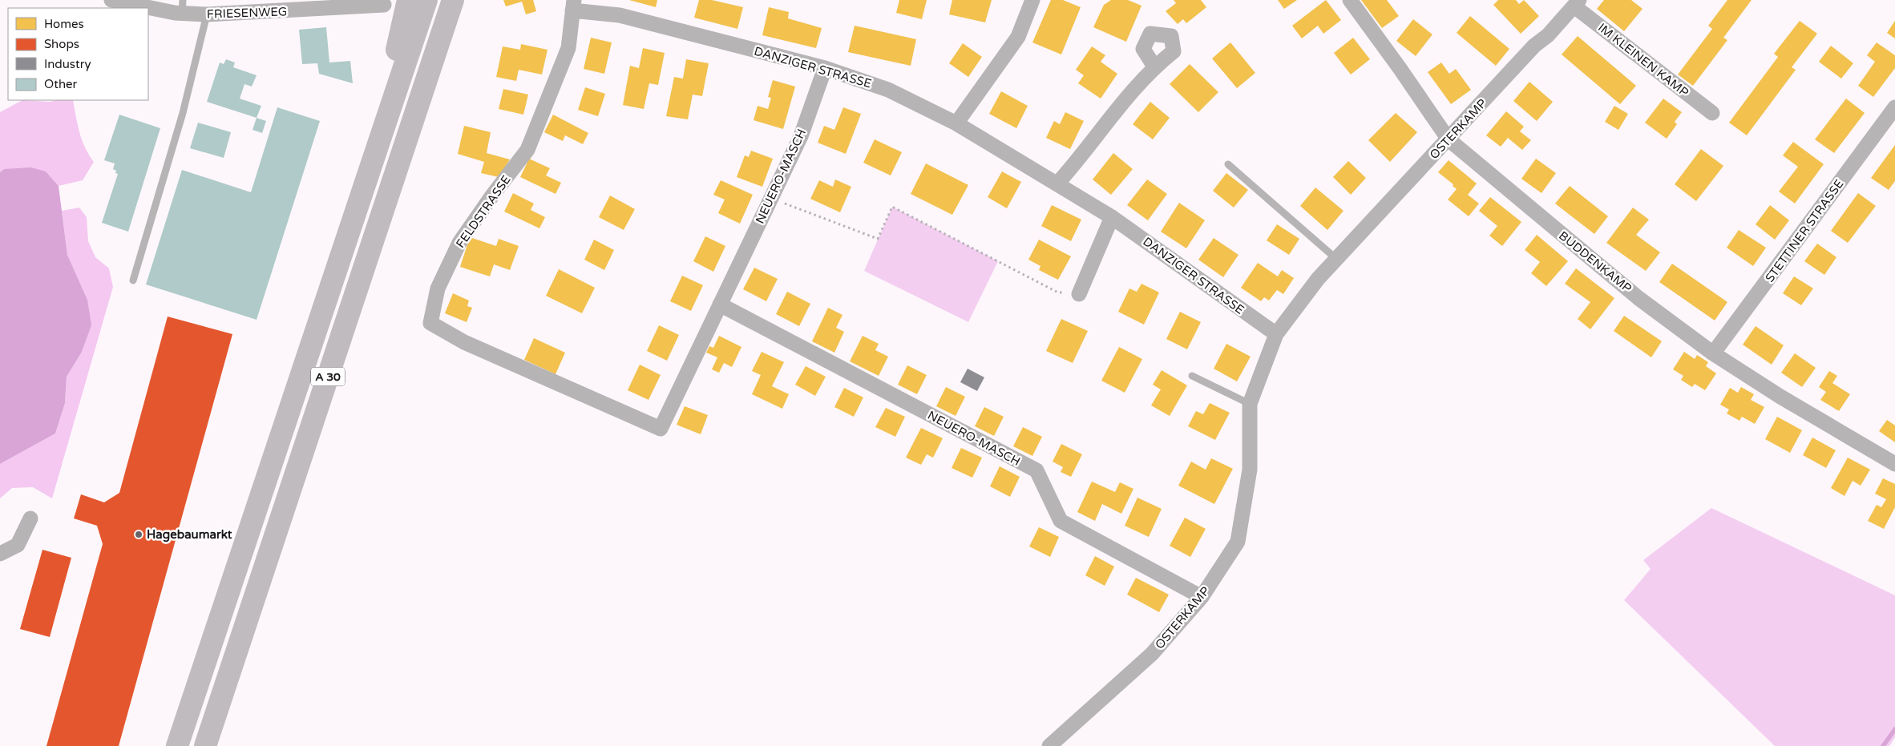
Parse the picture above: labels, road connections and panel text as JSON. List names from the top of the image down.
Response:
{
  "streets": {
    "highway": ["A 30"],
    "street": [
      "FRIESENWEG",
      "IM KLEINEN KAMP",
      "DANZIGER STRASSE",
      "OSTERKAMP",
      "NEUERO-MASCH",
      "FELDSTRASSE",
      "STETTINER STRASSE",
      "BUDDENKAMP"
    ]
  },
  "crossings": [
    ["IM KLEINEN KAMP", "OSTERKAMP"],
    ["DANZIGER STRASSE", "OSTERKAMP"],
    ["DANZIGER STRASSE", "NEUERO-MASCH"],
    ["DANZIGER STRASSE", "FELDSTRASSE"],
    ["OSTERKAMP", "NEUERO-MASCH"],
    ["OSTERKAMP", "BUDDENKAMP"],
    ["NEUERO-MASCH", "FELDSTRASSE"],
    ["STETTINER STRASSE", "BUDDENKAMP"]
  ],
  "places": ["Hagebaumarkt"],
  "legend": [
    "Homes",
    "Shops",
    "Industry",
    "Other"
  ]
}
